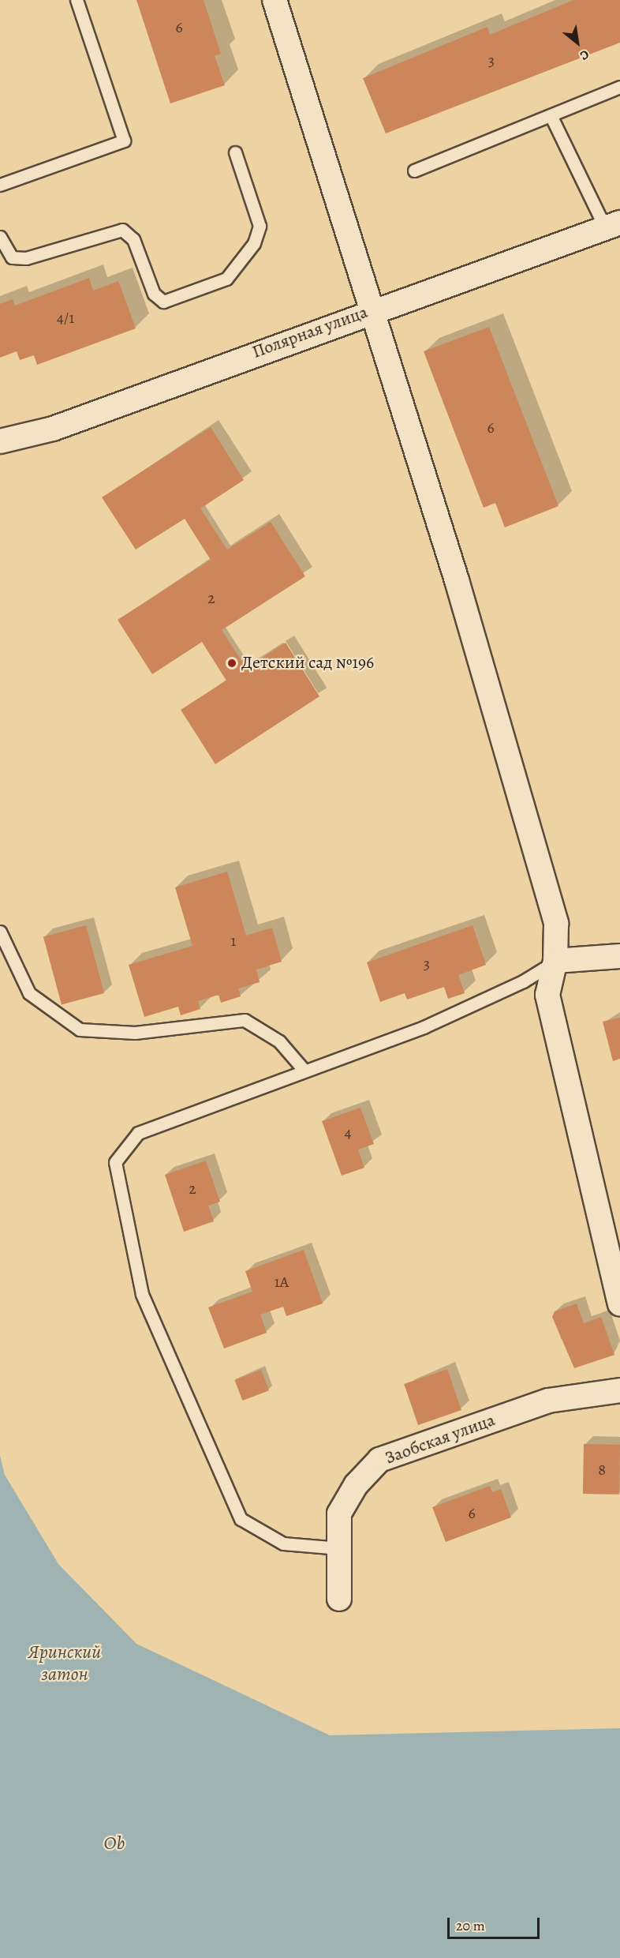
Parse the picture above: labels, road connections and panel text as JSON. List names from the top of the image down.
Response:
{
  "streets": {
    "street": ["Полярная улица", "Заобская улица"]
  },
  "water": ["Яринский затон", "Ob"],
  "places": ["Детский сад №196"],
  "house_numbers": [
    "6",
    "3",
    "4/1",
    "6",
    "2",
    "1",
    "3",
    "4",
    "2",
    "1А",
    "8",
    "6"
  ],
  "scale_bar": "20 m",
  "north": "bottom right"
}
